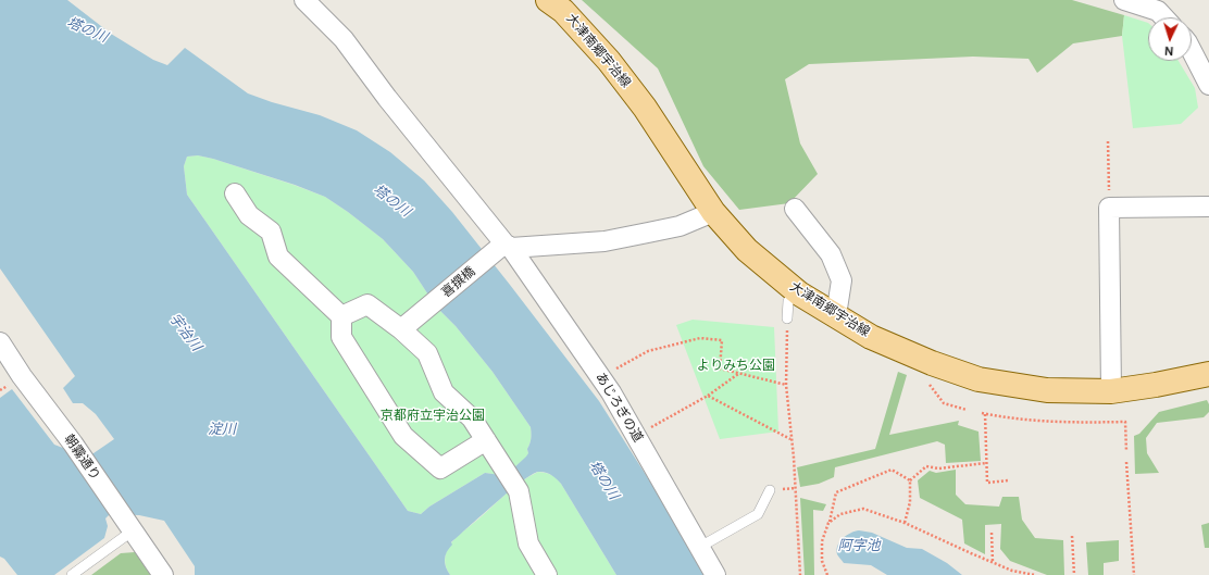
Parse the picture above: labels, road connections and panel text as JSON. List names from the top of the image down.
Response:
{
  "streets": {
    "main road": ["大津南郷宇治線"],
    "street": ["喜撰橋", "あじろぎの道", "朝霧通り"]
  },
  "crossings": [
    ["喜撰橋", "あじろぎの道"]
  ],
  "water": [
    "塔の川",
    "宇治川",
    "淀川",
    "阿字池"
  ],
  "parks": ["よりみち公園", "京都府立宇治公園"],
  "north": "bottom"
}
